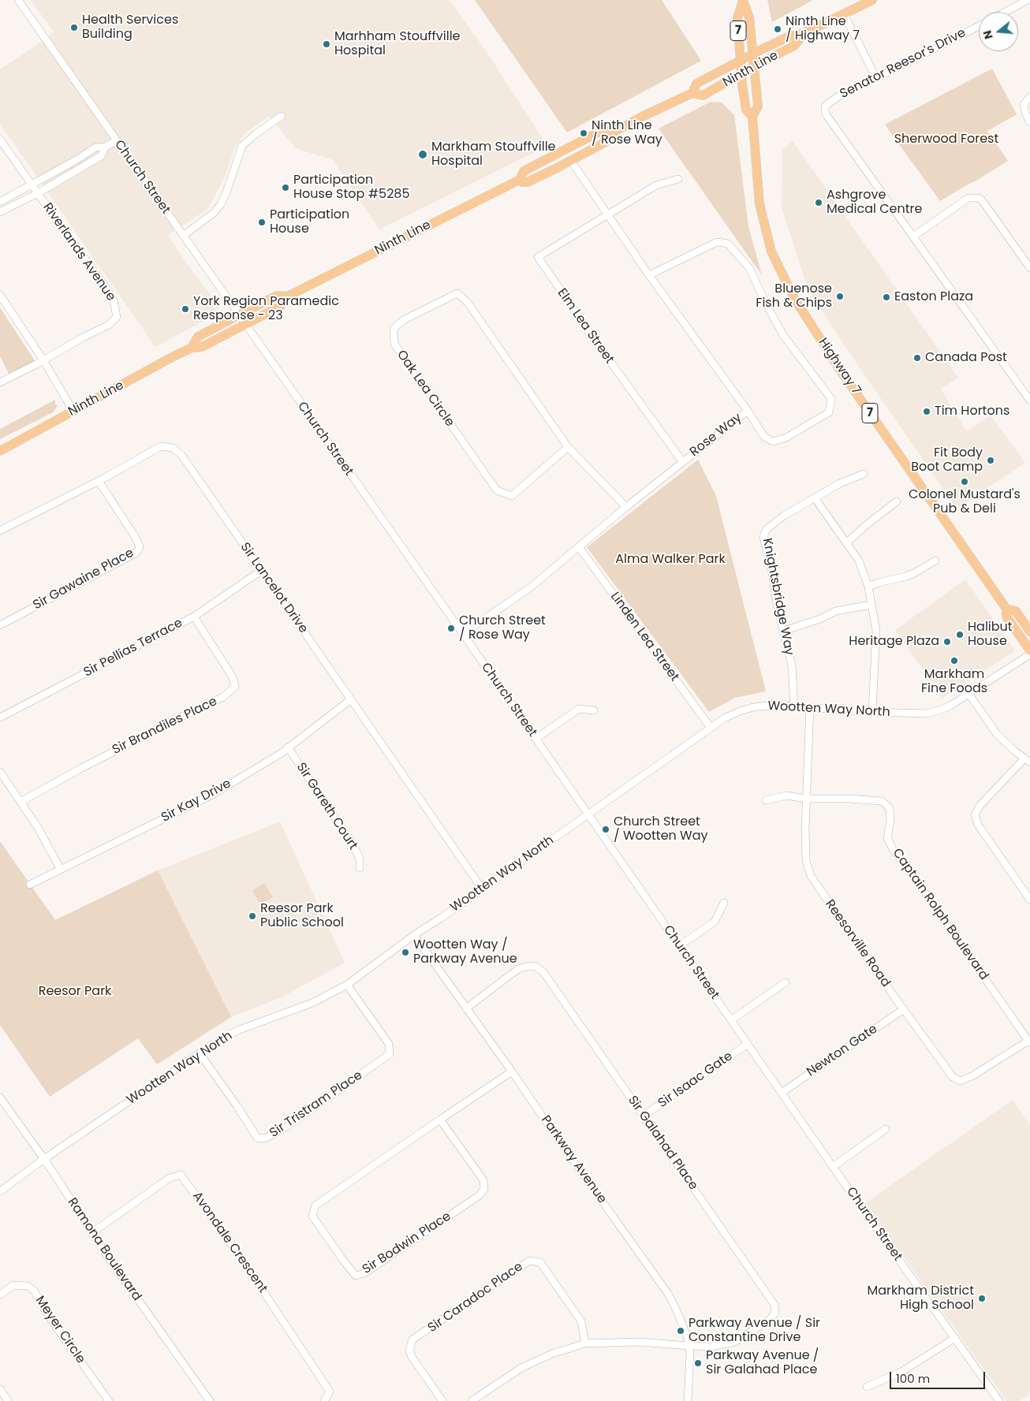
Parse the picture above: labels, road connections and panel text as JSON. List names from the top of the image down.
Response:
{
  "streets": {
    "main road": ["7", "Ninth Line", "Highway 7"],
    "street": [
      "Senator Reesor's Drive",
      "Church Street",
      "Riverlands Avenue",
      "Elm Lea Street",
      "Oak Lea Circle",
      "Rose Way",
      "Sir Gawaine Place",
      "Sir Lancelot Drive",
      "Knightsbridge Way",
      "Linden Lea Street",
      "Sir Pellias Terrace",
      "Wootten Way North",
      "Sir Brandiles Place",
      "Sir Kay Drive",
      "Sir Gareth Court",
      "Captain Rolph Boulevard",
      "Reesorville Road",
      "Newton Gate",
      "Sir Isaac Gate",
      "Sir Tristram Place",
      "Sir Galahad Place",
      "Parkway Avenue",
      "Avondale Crescent",
      "Sir Bodwin Place",
      "Ramona Boulevard",
      "Sir Caradoc Place",
      "Meyer Circle"
    ]
  },
  "crossings": [
    ["Ninth Line", "Church Street"],
    ["Ninth Line", "Highway 7"],
    ["Ninth Line", "Rose Way"],
    ["Church Street", "Rose Way"],
    ["Church Street", "Wootten Way North"],
    ["Church Street", "Newton Gate"],
    ["Church Street", "Sir Isaac Gate"],
    ["Elm Lea Street", "Rose Way"],
    ["Oak Lea Circle", "Rose Way"],
    ["Rose Way", "Linden Lea Street"],
    ["Sir Gawaine Place", "Sir Lancelot Drive"],
    ["Sir Lancelot Drive", "Sir Pellias Terrace"],
    ["Sir Lancelot Drive", "Wootten Way North"],
    ["Sir Lancelot Drive", "Sir Kay Drive"],
    ["Knightsbridge Way", "Wootten Way North"],
    ["Linden Lea Street", "Wootten Way North"],
    ["Sir Pellias Terrace", "Sir Brandiles Place"],
    ["Wootten Way North", "Reesorville Road"],
    ["Wootten Way North", "Sir Tristram Place"],
    ["Wootten Way North", "Parkway Avenue"],
    ["Wootten Way North", "Ramona Boulevard"],
    ["Sir Kay Drive", "Sir Gareth Court"],
    ["Captain Rolph Boulevard", "Reesorville Road"],
    ["Reesorville Road", "Newton Gate"],
    ["Sir Isaac Gate", "Sir Galahad Place"],
    ["Sir Galahad Place", "Parkway Avenue"],
    ["Parkway Avenue", "Sir Bodwin Place"],
    ["Avondale Crescent", "Ramona Boulevard"]
  ],
  "parks": ["Sherwood Forest", "Alma Walker Park", "Reesor Park"],
  "places": [
    "Health Services Building",
    "Ninth Line / Highway 7",
    "Marhham Stouffville Hospital",
    "Ninth Line / Rose Way",
    "Markham Stouffville Hospital",
    "Participation House Stop #5285",
    "Ashgrove Medical Centre",
    "Participation House",
    "Bluenose Fish & Chips",
    "Easton Plaza",
    "York Region Paramedic Response - 23",
    "Canada Post",
    "Tim Hortons",
    "Fit Body Boot Camp",
    "Colonel Mustard's Pub & Deli",
    "Church Street / Rose Way",
    "Halibut House",
    "Heritage Plaza",
    "Markham Fine Foods",
    "Church Street / Wootten Way",
    "Reesor Park Public School",
    "Wootten Way / Parkway Avenue",
    "Markham District High School",
    "Parkway Avenue / Sir Constantine Drive",
    "Parkway Avenue / Sir Galahad Place"
  ],
  "scale_bar": "100 m",
  "north": "left"
}
